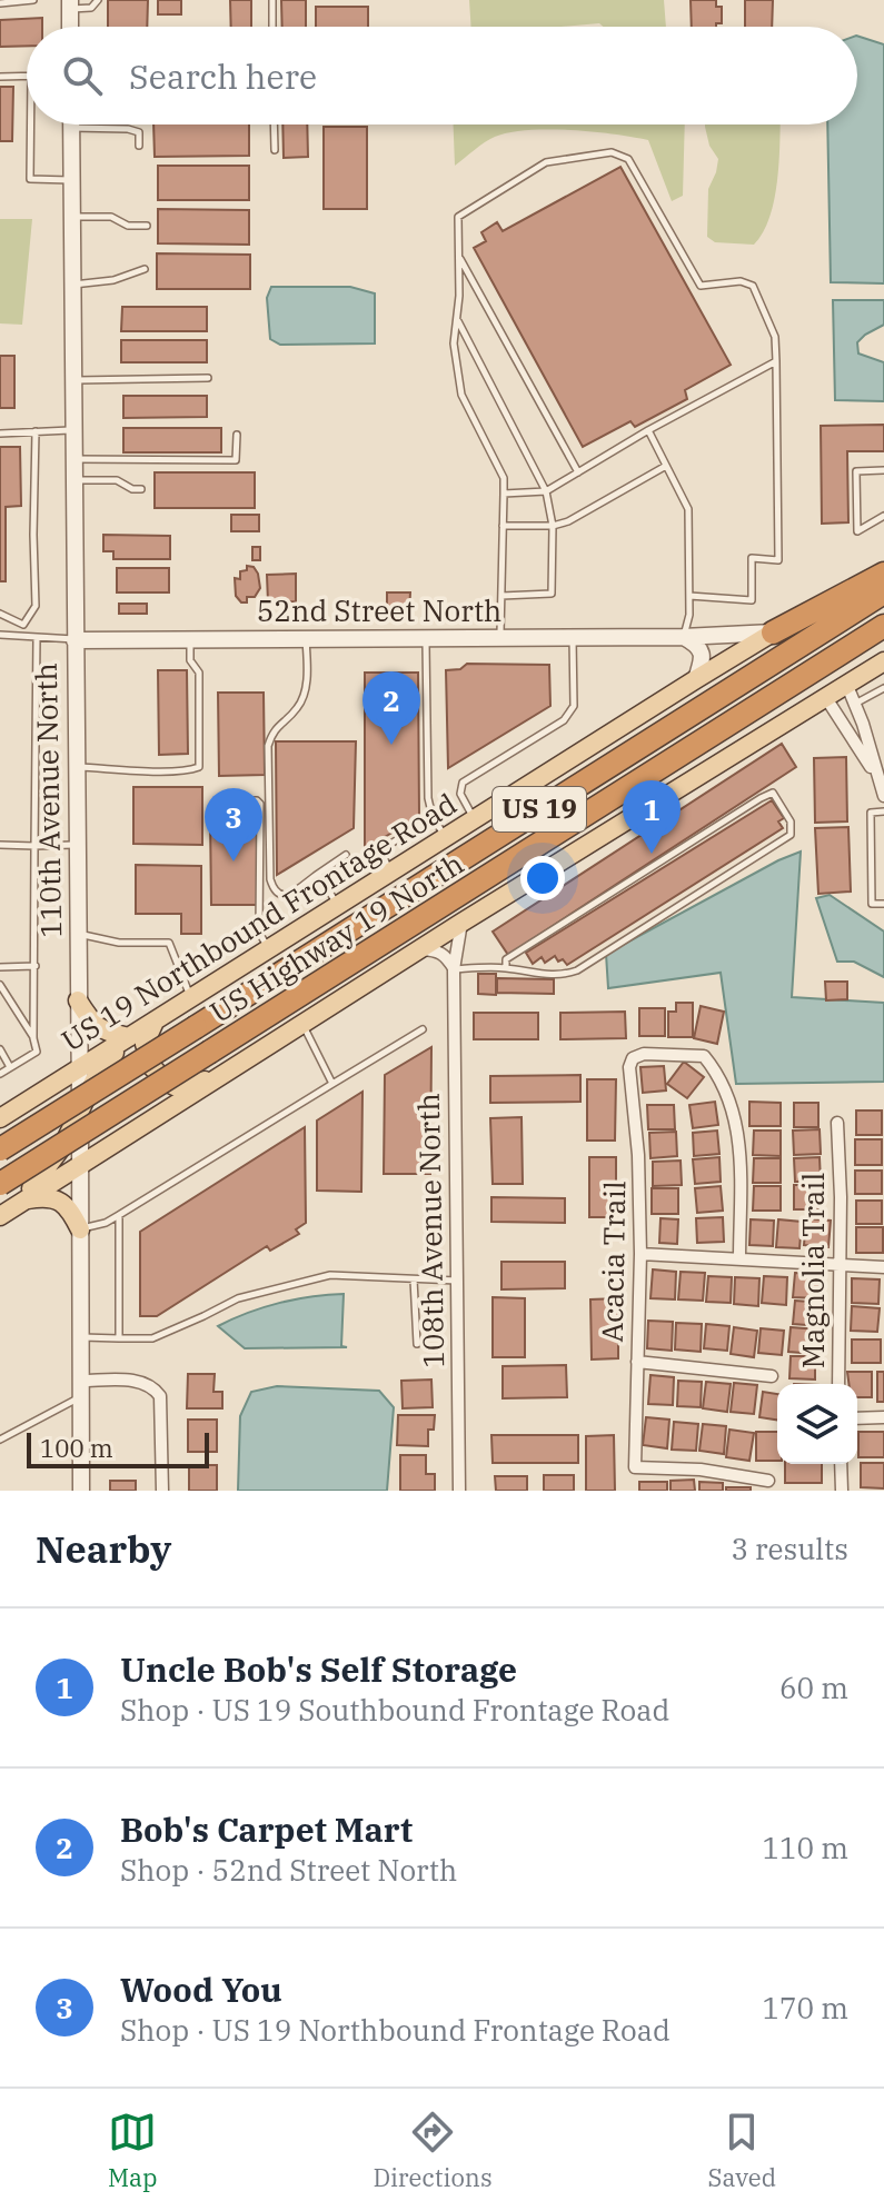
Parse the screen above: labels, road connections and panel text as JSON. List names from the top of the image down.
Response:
{
  "streets": {
    "highway": ["US 19", "US Highway 19 North"],
    "main road": ["US 19 Northbound Frontage Road"],
    "street": [
      "52nd Street North",
      "110th Avenue North",
      "108th Avenue North",
      "Acacia Trail",
      "Magnolia Trail"
    ]
  },
  "crossings": [
    ["52nd Street North", "110th Avenue North"],
    ["52nd Street North", "US 19 Northbound Frontage Road"],
    ["110th Avenue North", "US 19 Northbound Frontage Road"]
  ],
  "scale_bar": "100 m",
  "page": {
    "search": "Search here",
    "pins": ["2", "1", "3"],
    "scale": "100 m",
    "heading": ["Nearby", "3 results"],
    "list": [
      {
        "mark": "1",
        "name": "Uncle Bob's Self Storage",
        "note": "Shop · US 19 Southbound Frontage Road",
        "value": "60 m"
      },
      {
        "mark": "2",
        "name": "Bob's Carpet Mart",
        "note": "Shop · 52nd Street North",
        "value": "110 m"
      },
      {
        "mark": "3",
        "name": "Wood You",
        "note": "Shop · US 19 Northbound Frontage Road",
        "value": "170 m"
      }
    ],
    "nav": ["Map", "Directions", "Saved"]
  }
}
